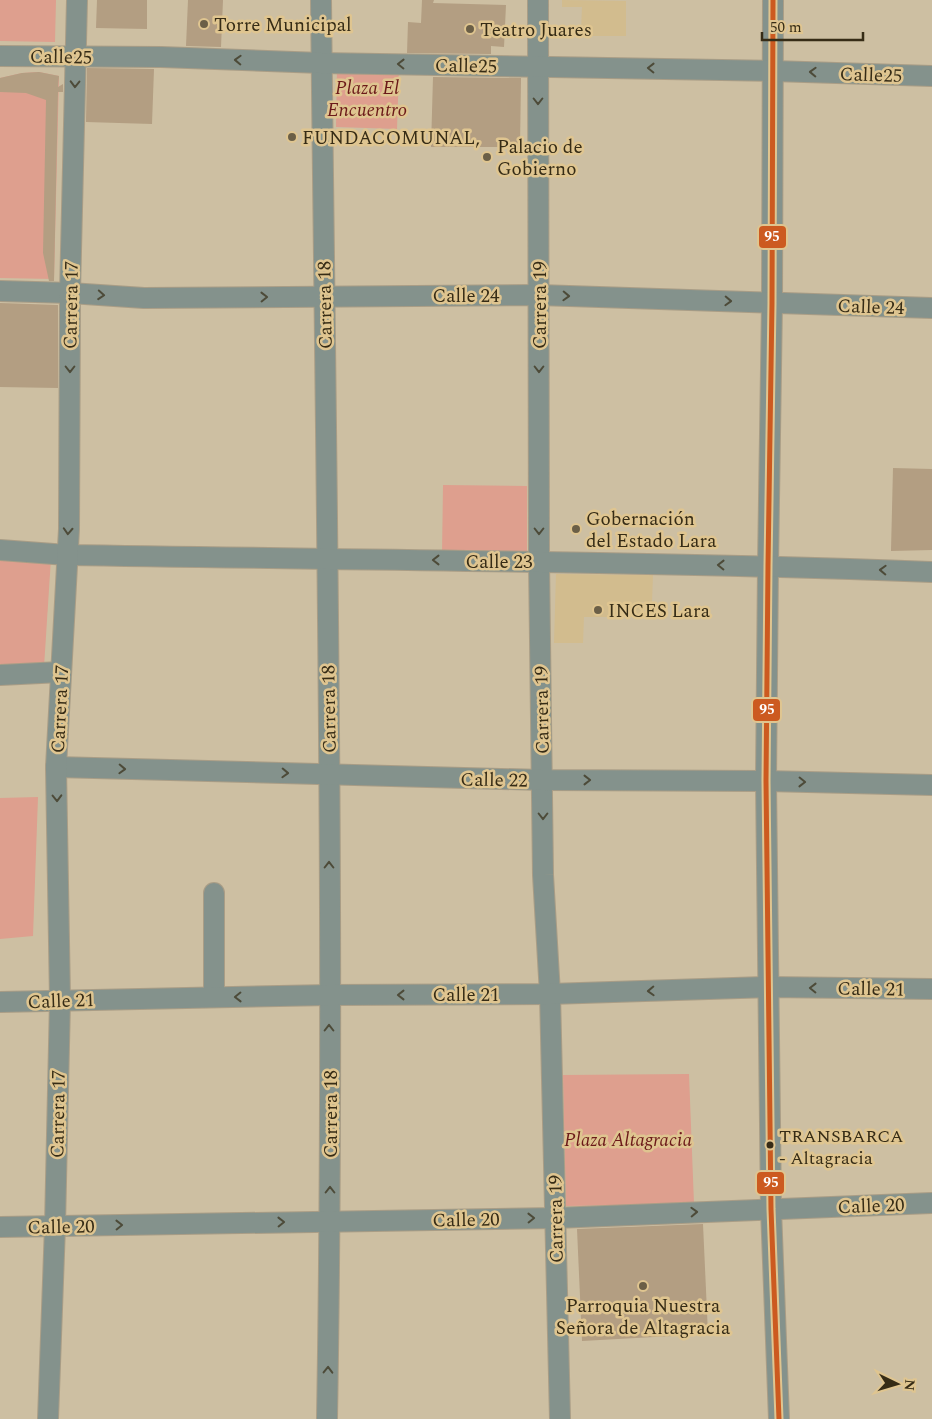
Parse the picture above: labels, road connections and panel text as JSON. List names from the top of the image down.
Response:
{
  "streets": {
    "street": [
      "Calle25",
      "Calle 24",
      "Carrera 17",
      "Carrera 18",
      "Carrera 19",
      "Calle 23",
      "Calle 22",
      "Calle 21",
      "Calle 20"
    ]
  },
  "crossings": [
    ["Calle25", "Carrera 17"],
    ["Calle25", "Carrera 18"],
    ["Calle25", "Carrera 19"],
    ["Calle 24", "Carrera 17"],
    ["Calle 24", "Carrera 18"],
    ["Calle 24", "Carrera 19"],
    ["Carrera 17", "Calle 23"],
    ["Carrera 17", "Calle 22"],
    ["Carrera 17", "Calle 21"],
    ["Carrera 17", "Calle 20"],
    ["Carrera 18", "Calle 23"],
    ["Carrera 18", "Calle 22"],
    ["Carrera 18", "Calle 21"],
    ["Carrera 18", "Calle 20"],
    ["Carrera 19", "Calle 23"],
    ["Carrera 19", "Calle 22"],
    ["Carrera 19", "Calle 21"],
    ["Carrera 19", "Calle 20"]
  ],
  "one_way": [
    "Calle25",
    "Calle 24",
    "Carrera 17",
    "Carrera 18",
    "Carrera 19",
    "Calle 23",
    "Calle 22",
    "Calle 21",
    "Calle 20"
  ],
  "parks": ["Plaza El Encuentro", "Plaza Altagracia"],
  "places": [
    "Torre Municipal",
    "Teatro Juares",
    "FUNDACOMUNAL,",
    "Palacio de Gobierno",
    "Gobernación del Estado Lara",
    "INCES Lara",
    "TRANSBARCA - Altagracia",
    "Parroquia Nuestra Señora de Altagracia"
  ],
  "lines": ["transit line 95"],
  "scale_bar": "50 m",
  "north": "right"
}
